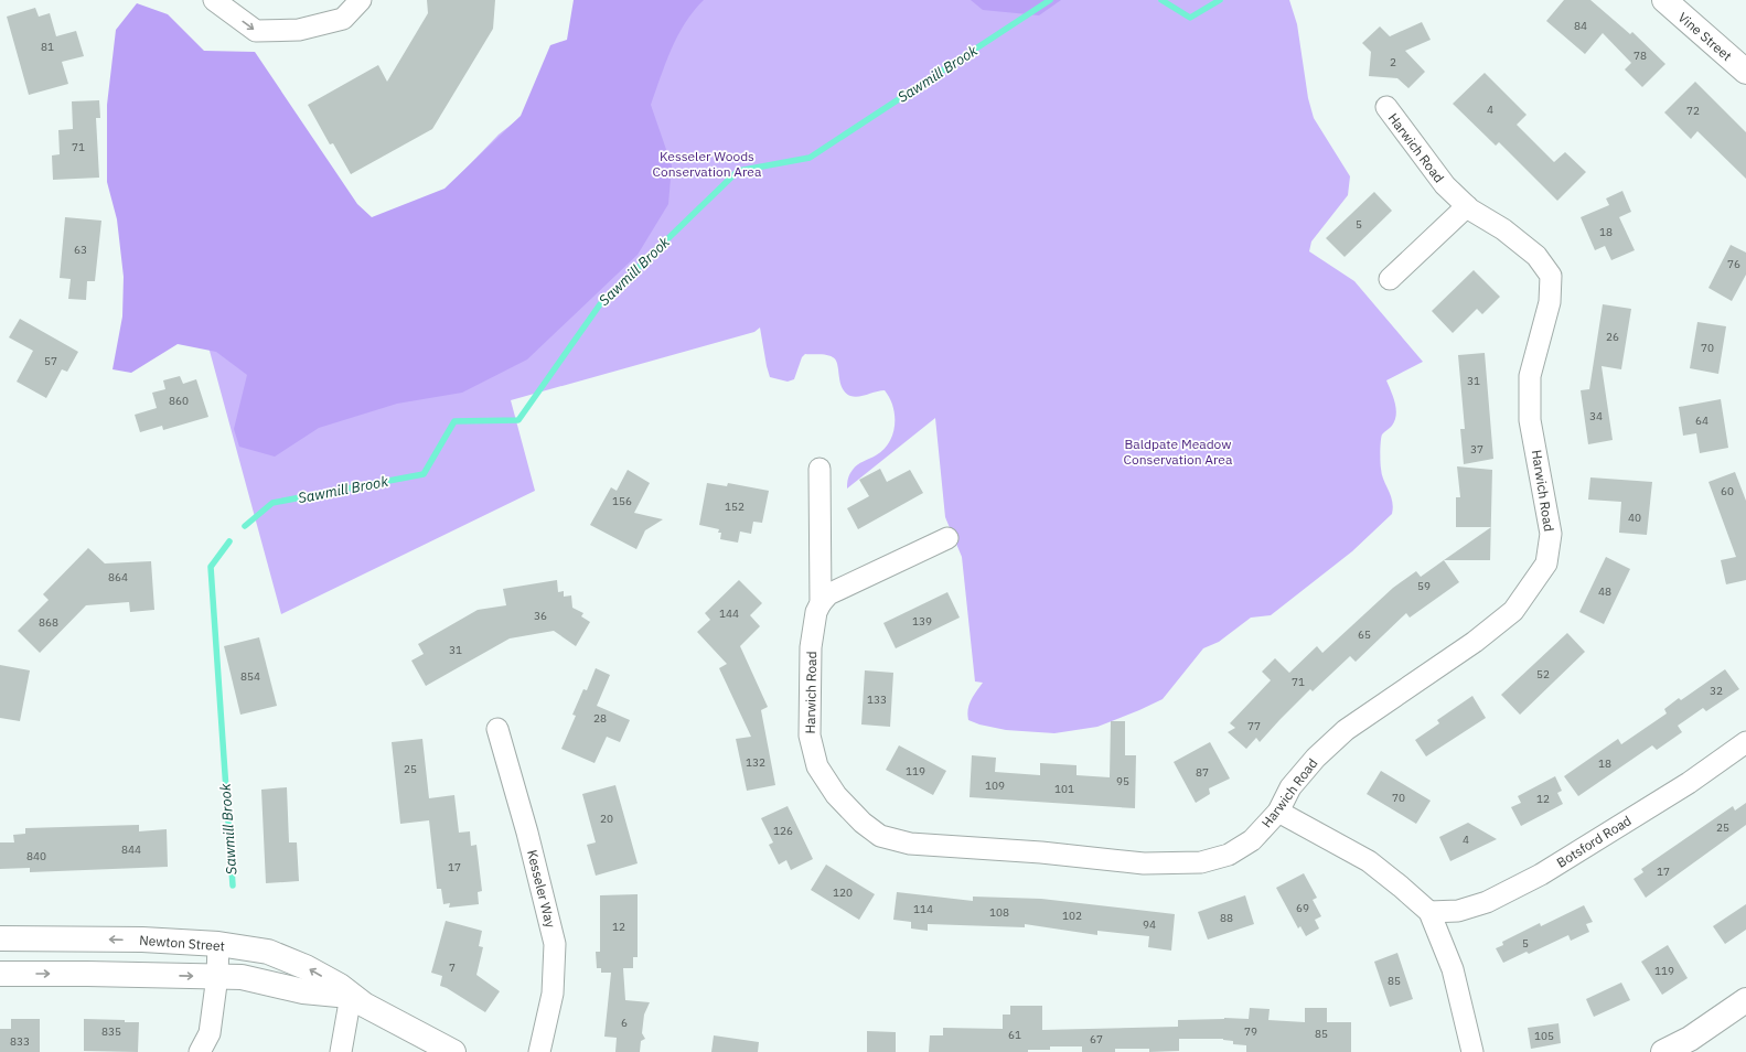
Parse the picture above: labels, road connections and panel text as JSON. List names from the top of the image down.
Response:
{
  "streets": {
    "main road": ["Vine Street", "Newton Street"],
    "street": ["Harwich Road", "Botsford Road", "Kesseler Way"]
  },
  "water": ["Sawmill Brook"],
  "parks": ["Kesseler Woods Conservation Area", "Baldpate Meadow Conservation Area"],
  "house_numbers": [
    "84",
    "81",
    "78",
    "2",
    "4",
    "72",
    "71",
    "5",
    "18",
    "63",
    "76",
    "26",
    "70",
    "57",
    "31",
    "860",
    "34",
    "64",
    "37",
    "60",
    "156",
    "152",
    "40",
    "864",
    "59",
    "48",
    "144",
    "36",
    "139",
    "868",
    "65",
    "31",
    "52",
    "854",
    "71",
    "32",
    "133",
    "28",
    "77",
    "132",
    "18",
    "25",
    "119",
    "87",
    "95",
    "109",
    "101",
    "70",
    "12",
    "20",
    "25",
    "126",
    "4",
    "844",
    "840",
    "17",
    "17",
    "120",
    "69",
    "114",
    "108",
    "102",
    "88",
    "94",
    "12",
    "5",
    "7",
    "119",
    "85",
    "6",
    "835",
    "79",
    "85",
    "61",
    "105",
    "67",
    "833"
  ]
}
